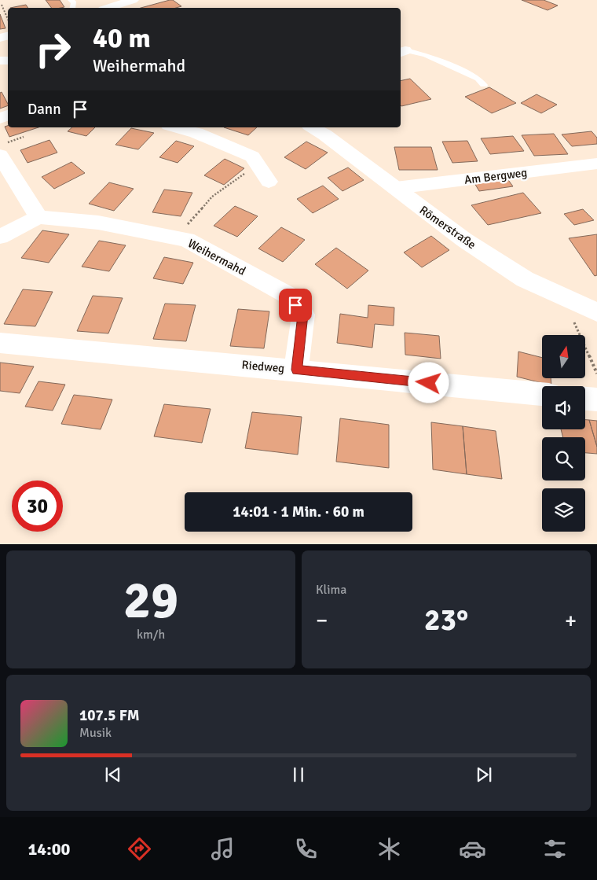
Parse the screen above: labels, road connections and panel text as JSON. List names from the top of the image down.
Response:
{
  "streets": {
    "street": [
      "Am Bergweg",
      "Römerstraße",
      "Weihermahd",
      "Riedweg"
    ]
  },
  "crossings": [
    ["Am Bergweg", "Römerstraße"],
    ["Weihermahd", "Riedweg"]
  ],
  "north": "top",
  "page": {
    "turn": ["40 m", "Weihermahd"],
    "then": "Dann",
    "limit": "30",
    "trip": "14:01 · 1 Min. · 60 m",
    "tile": [
      ["29", "km/h"],
      "Klima"
    ],
    "heat": ["−", "23°", "+"],
    "song": ["107.5 FM", "Musik"],
    "tabs": "14:00"
  }
}
